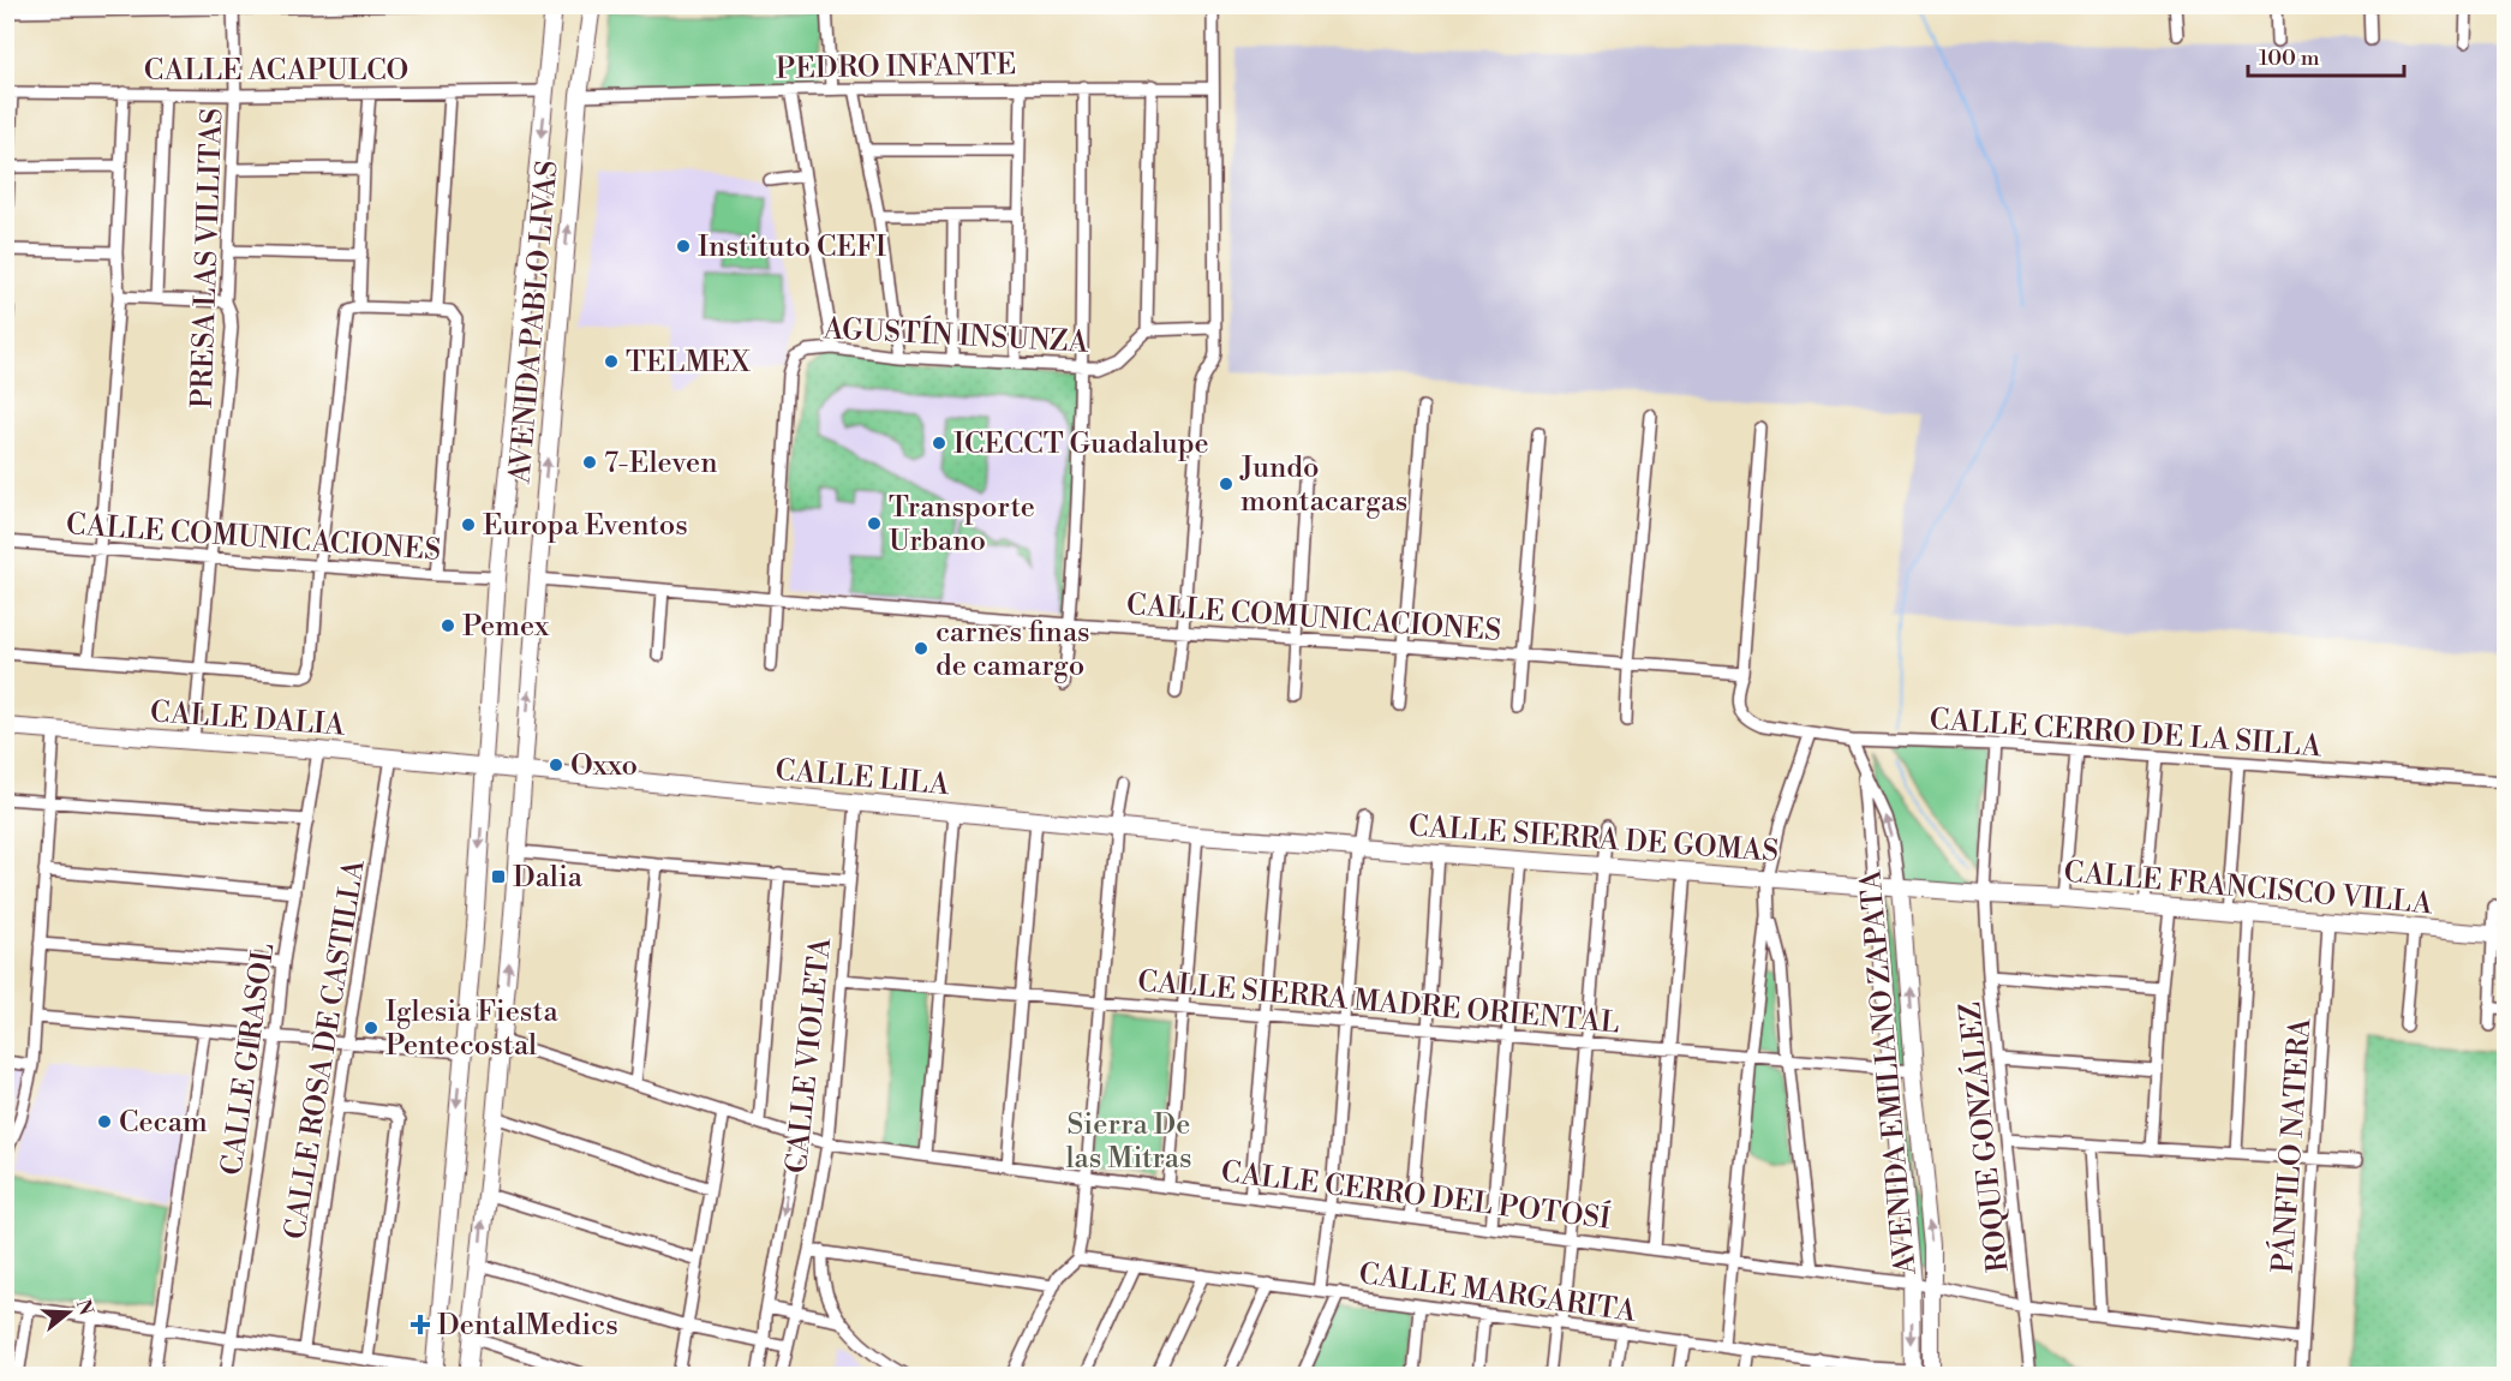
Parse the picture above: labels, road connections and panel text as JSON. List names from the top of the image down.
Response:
{
  "streets": {
    "street": [
      "PEDRO INFANTE",
      "CALLE ACAPULCO",
      "PRESA LAS VILLITAS",
      "AVENIDA PABLO LIVAS",
      "AGUSTÍN INSUNZA",
      "CALLE COMUNICACIONES",
      "CALLE DALIA",
      "CALLE CERRO DE LA SILLA",
      "CALLE LILA",
      "CALLE SIERRA DE GOMAS",
      "CALLE FRANCISCO VILLA",
      "CALLE SIERRA MADRE ORIENTAL",
      "CALLE ROSA DE CASTILLA",
      "CALLE VIOLETA",
      "CALLE GIRASOL",
      "AVENIDA EMILIANO ZAPATA",
      "ROQUE GONZÁLEZ",
      "PÁNFILO NATERA",
      "CALLE CERRO DEL POTOSÍ",
      "CALLE MARGARITA"
    ]
  },
  "crossings": [
    ["PEDRO INFANTE", "AVENIDA PABLO LIVAS"],
    ["CALLE ACAPULCO", "PRESA LAS VILLITAS"],
    ["CALLE ACAPULCO", "AVENIDA PABLO LIVAS"],
    ["PRESA LAS VILLITAS", "CALLE COMUNICACIONES"],
    ["PRESA LAS VILLITAS", "CALLE DALIA"],
    ["AVENIDA PABLO LIVAS", "CALLE COMUNICACIONES"],
    ["AVENIDA PABLO LIVAS", "CALLE DALIA"],
    ["AVENIDA PABLO LIVAS", "CALLE LILA"],
    ["AVENIDA PABLO LIVAS", "CALLE CERRO DEL POTOSÍ"],
    ["AGUSTÍN INSUNZA", "CALLE COMUNICACIONES"],
    ["CALLE COMUNICACIONES", "CALLE CERRO DE LA SILLA"],
    ["CALLE DALIA", "CALLE LILA"],
    ["CALLE DALIA", "CALLE ROSA DE CASTILLA"],
    ["CALLE DALIA", "CALLE GIRASOL"],
    ["CALLE CERRO DE LA SILLA", "AVENIDA EMILIANO ZAPATA"],
    ["CALLE CERRO DE LA SILLA", "ROQUE GONZÁLEZ"],
    ["CALLE LILA", "CALLE SIERRA DE GOMAS"],
    ["CALLE LILA", "CALLE VIOLETA"],
    ["CALLE SIERRA DE GOMAS", "CALLE FRANCISCO VILLA"],
    ["CALLE SIERRA DE GOMAS", "AVENIDA EMILIANO ZAPATA"],
    ["CALLE SIERRA DE GOMAS", "ROQUE GONZÁLEZ"],
    ["CALLE FRANCISCO VILLA", "ROQUE GONZÁLEZ"],
    ["CALLE FRANCISCO VILLA", "PÁNFILO NATERA"],
    ["CALLE SIERRA MADRE ORIENTAL", "CALLE VIOLETA"],
    ["CALLE SIERRA MADRE ORIENTAL", "AVENIDA EMILIANO ZAPATA"],
    ["CALLE VIOLETA", "CALLE CERRO DEL POTOSÍ"],
    ["AVENIDA EMILIANO ZAPATA", "CALLE CERRO DEL POTOSÍ"],
    ["AVENIDA EMILIANO ZAPATA", "CALLE MARGARITA"],
    ["ROQUE GONZÁLEZ", "CALLE CERRO DEL POTOSÍ"],
    ["PÁNFILO NATERA", "CALLE CERRO DEL POTOSÍ"]
  ],
  "parks": ["Sierra De las Mitras"],
  "places": {
    "other": [
      "Instituto CEFI",
      "TELMEX",
      "ICECCT Guadalupe",
      "7-Eleven",
      "Jundo montacargas",
      "Transporte Urbano",
      "Europa Eventos",
      "Pemex",
      "carnes finas de camargo",
      "Oxxo",
      "Iglesia Fiesta Pentecostal",
      "Cecam"
    ],
    "transit": ["Dalia"],
    "health": ["DentalMedics"]
  },
  "scale_bar": "100 m",
  "north": "right"
}
